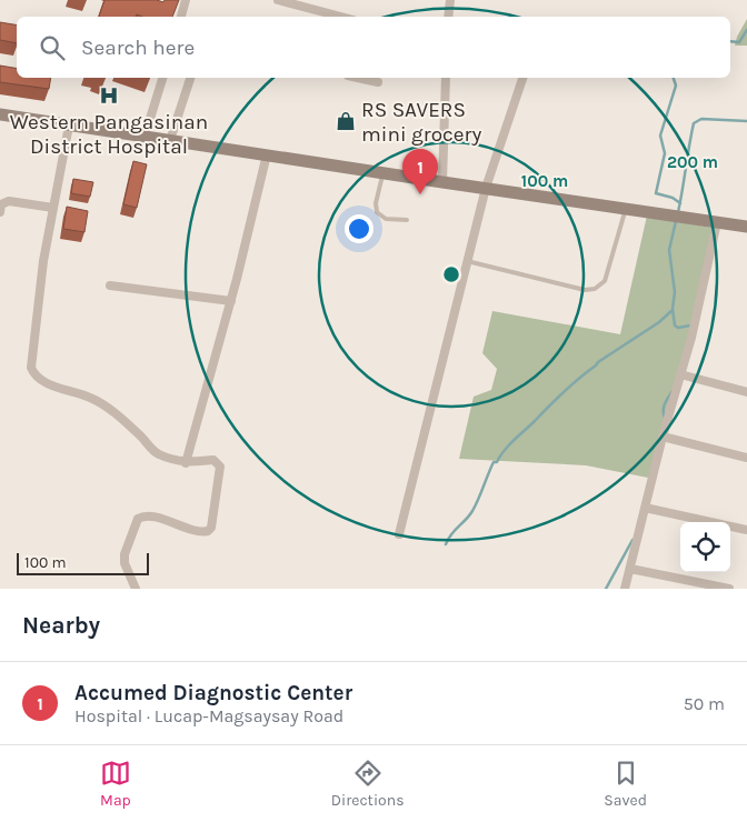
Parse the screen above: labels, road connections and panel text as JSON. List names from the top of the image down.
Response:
{
  "places": {
    "hospital": ["Western Pangasinan District Hospital"],
    "shop": ["RS SAVERS mini grocery"]
  },
  "scale_bar": "100 m",
  "page": {
    "search": "Search here",
    "pins": "1",
    "scale": "100 m",
    "heading": "Nearby",
    "list": [
      {
        "mark": "1",
        "name": "Accumed Diagnostic Center",
        "note": "Hospital · Lucap-Magsaysay Road",
        "value": "50 m"
      }
    ],
    "nav": ["Map", "Directions", "Saved"]
  },
  "rings": ["200 m", "100 m"]
}
